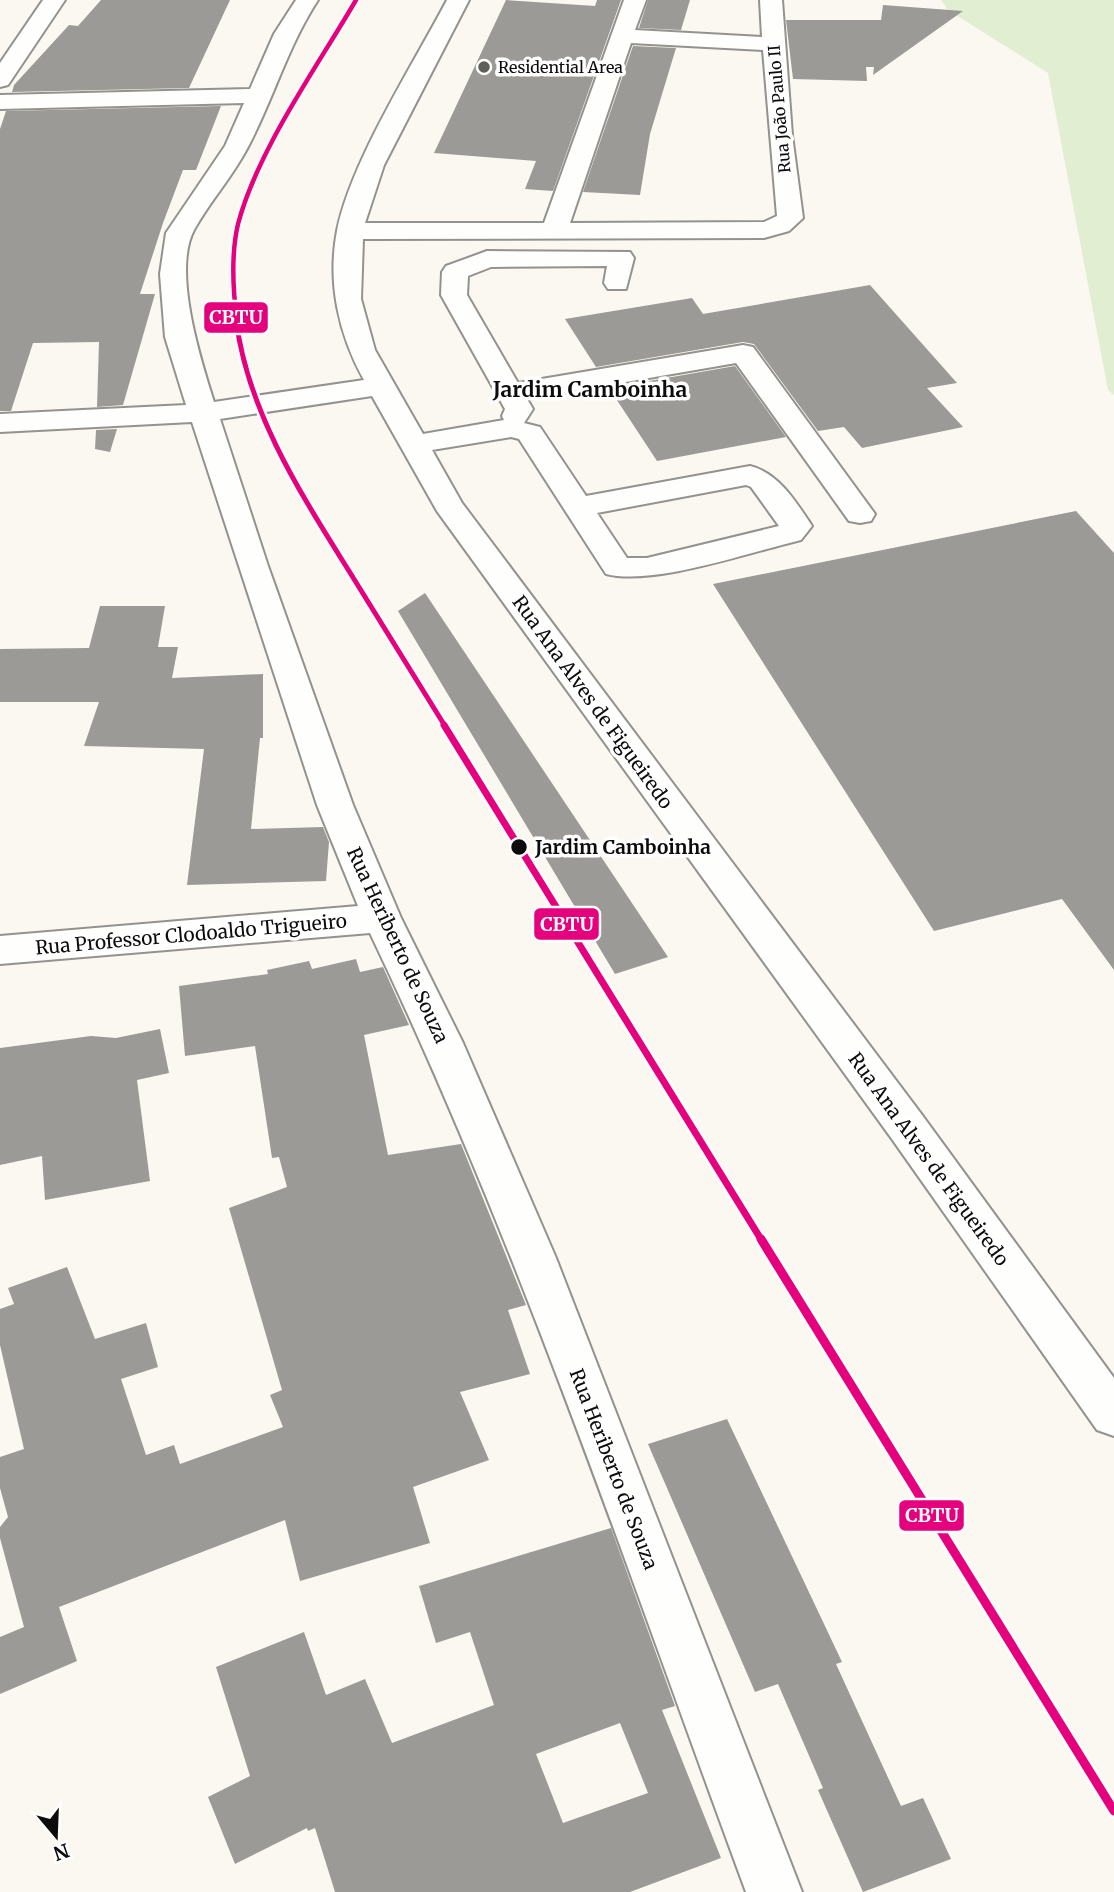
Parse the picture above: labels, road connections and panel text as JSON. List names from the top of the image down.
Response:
{
  "streets": {
    "street": [
      "Rua João Paulo II",
      "Rua Ana Alves de Figueiredo",
      "Rua Professor Clodoaldo Trigueiro",
      "Rua Heriberto de Souza"
    ]
  },
  "crossings": [
    ["Rua Professor Clodoaldo Trigueiro", "Rua Heriberto de Souza"]
  ],
  "districts": ["Jardim Camboinha"],
  "places": ["Residential Area", "Jardim Camboinha"],
  "lines": ["transit line CBTU"],
  "north": "bottom"
}
